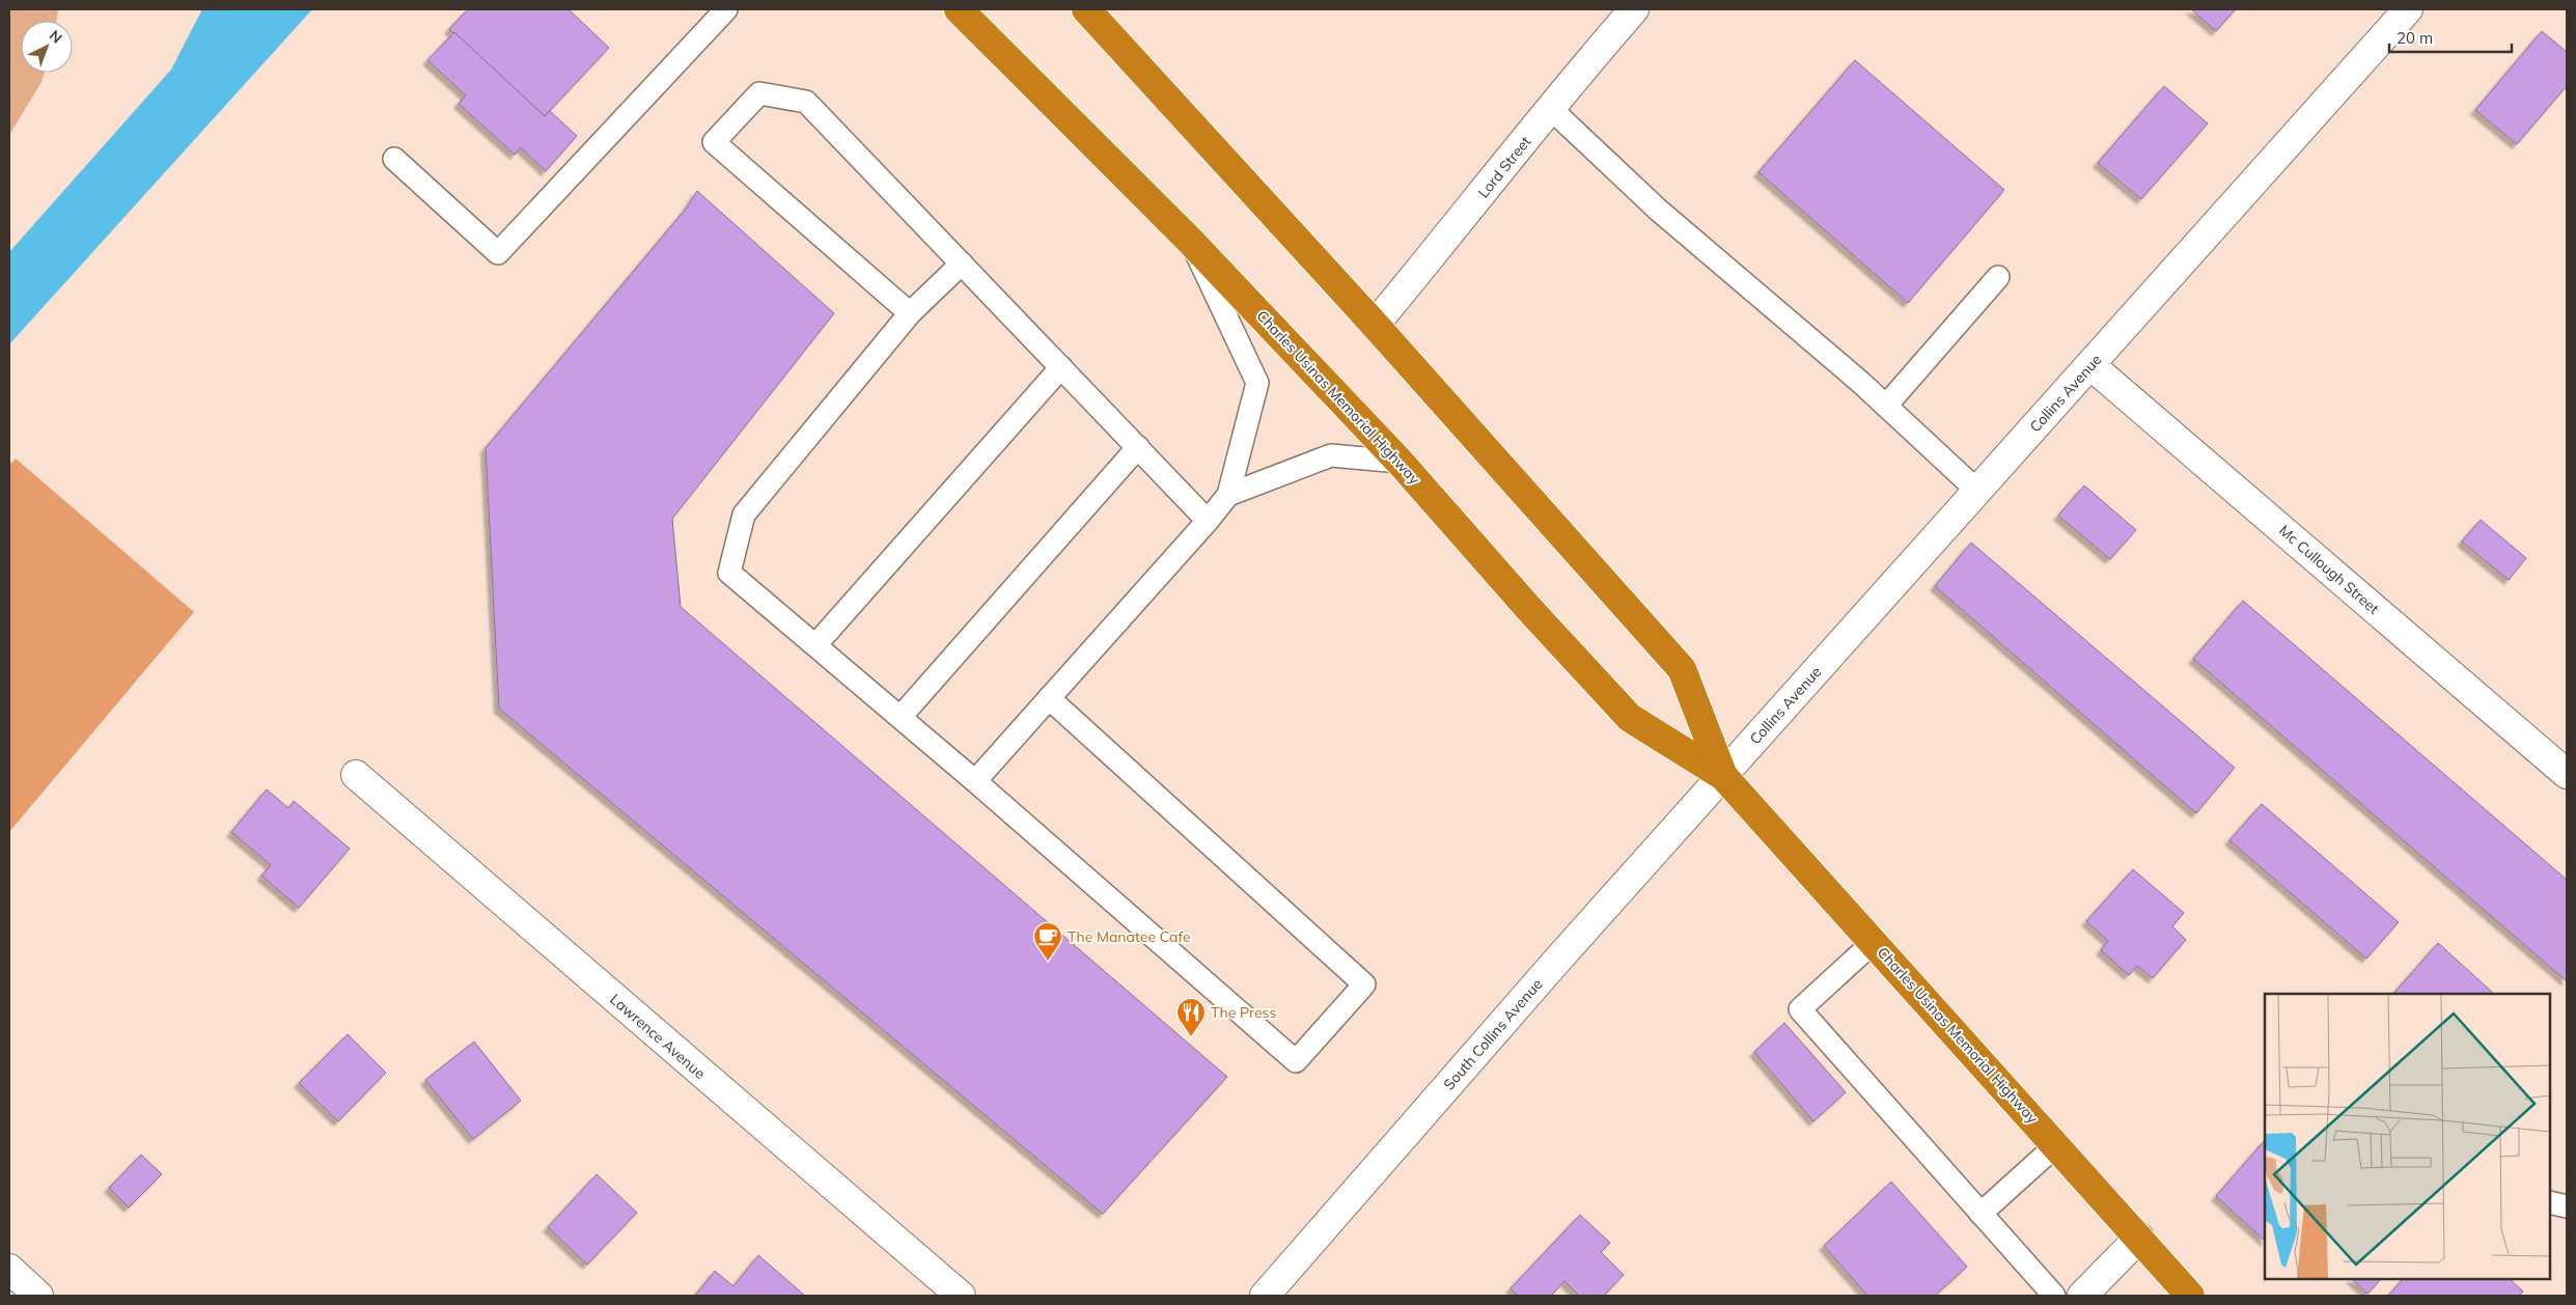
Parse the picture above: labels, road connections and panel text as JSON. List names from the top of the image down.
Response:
{
  "streets": {
    "highway": ["Charles Usinas Memorial Highway"],
    "street": [
      "Lord Street",
      "Collins Avenue",
      "Mc Cullough Street",
      "South Collins Avenue",
      "Lawrence Avenue"
    ]
  },
  "crossings": [
    ["Lord Street", "Charles Usinas Memorial Highway"],
    ["Collins Avenue", "Charles Usinas Memorial Highway"],
    ["Collins Avenue", "Mc Cullough Street"],
    ["Collins Avenue", "South Collins Avenue"],
    ["Charles Usinas Memorial Highway", "South Collins Avenue"]
  ],
  "places": {
    "cafe": ["The Manatee Cafe"],
    "restaurant": ["The Press"]
  },
  "scale_bar": "20 m",
  "north": "top right"
}
